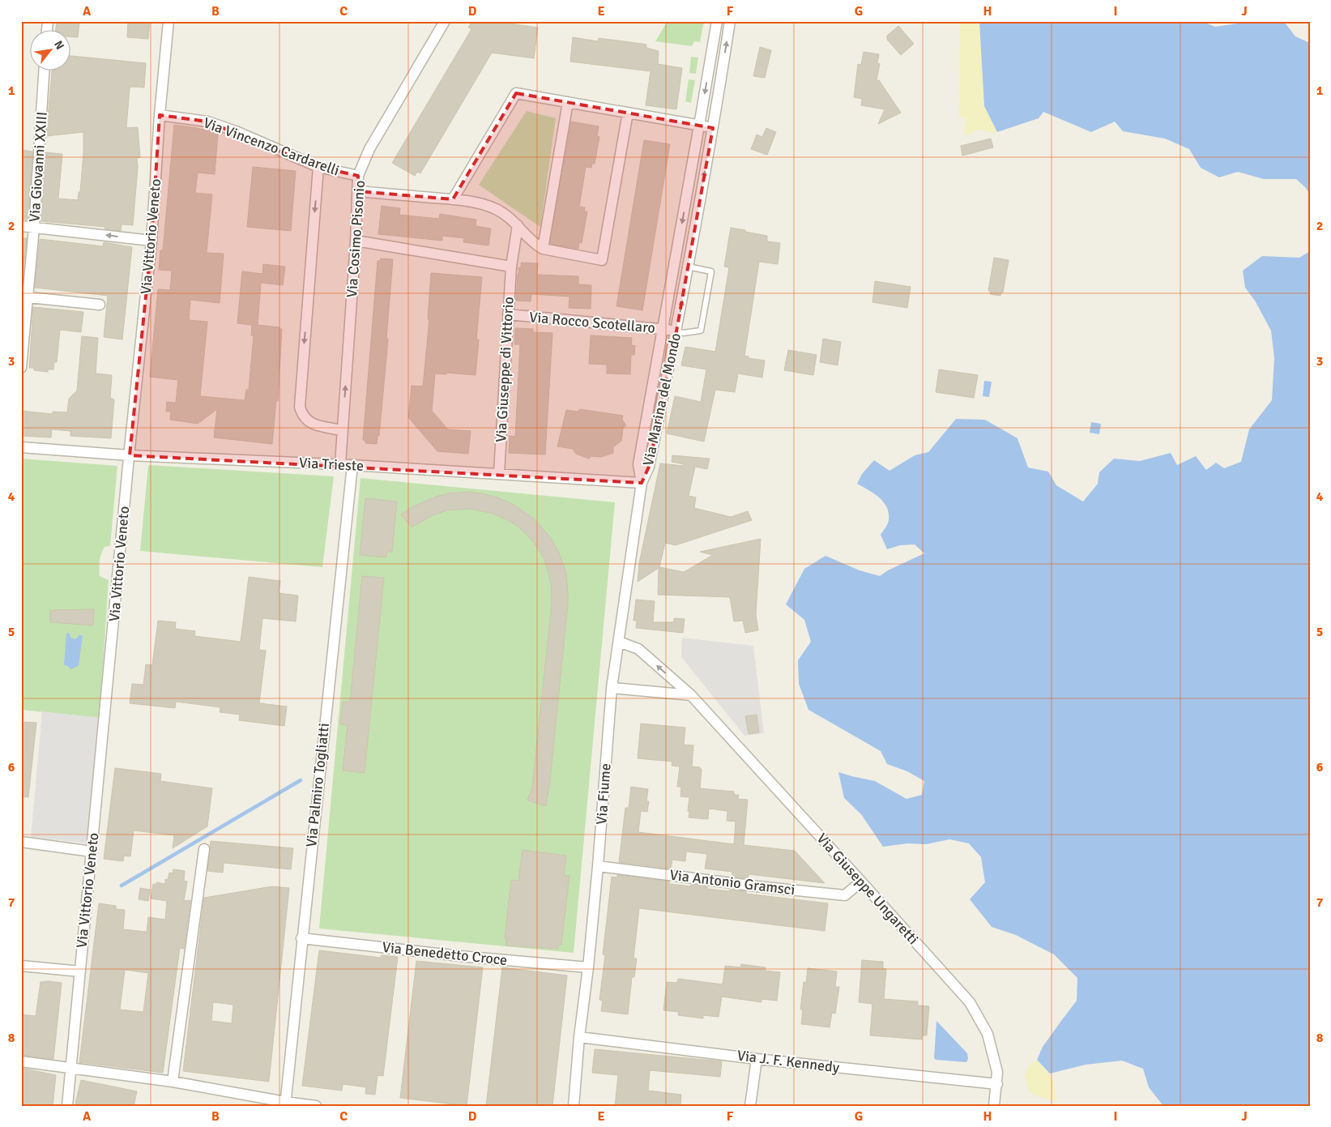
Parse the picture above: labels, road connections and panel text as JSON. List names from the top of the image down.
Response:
{
  "streets": {
    "street": [
      "Via Vincenzo Cardarelli",
      "Via Giovanni XXIII",
      "Via Vittorio Veneto",
      "Via Cosimo Pisonio",
      "Via Rocco Scotellaro",
      "Via Giuseppe di Vittorio",
      "Via Marina del Mondo",
      "Via Trieste",
      "Via Palmiro Togliatti",
      "Via Fiume",
      "Via Antonio Gramsci",
      "Via Giuseppe Ungaretti",
      "Via Benedetto Croce",
      "Via J. F. Kennedy"
    ]
  },
  "crossings": [
    ["Via Vincenzo Cardarelli", "Via Vittorio Veneto"],
    ["Via Vincenzo Cardarelli", "Via Cosimo Pisonio"],
    ["Via Vittorio Veneto", "Via Trieste"],
    ["Via Cosimo Pisonio", "Via Trieste"],
    ["Via Rocco Scotellaro", "Via Giuseppe di Vittorio"],
    ["Via Rocco Scotellaro", "Via Marina del Mondo"],
    ["Via Giuseppe di Vittorio", "Via Trieste"],
    ["Via Marina del Mondo", "Via Trieste"],
    ["Via Marina del Mondo", "Via Fiume"],
    ["Via Trieste", "Via Palmiro Togliatti"],
    ["Via Trieste", "Via Fiume"],
    ["Via Palmiro Togliatti", "Via Benedetto Croce"],
    ["Via Fiume", "Via Antonio Gramsci"],
    ["Via Fiume", "Via Giuseppe Ungaretti"],
    ["Via Fiume", "Via Benedetto Croce"],
    ["Via Fiume", "Via J. F. Kennedy"],
    ["Via Antonio Gramsci", "Via Giuseppe Ungaretti"],
    ["Via Giuseppe Ungaretti", "Via J. F. Kennedy"]
  ],
  "one_way": ["Via Cosimo Pisonio"],
  "north": "top right",
  "grid": {
    "columns": [
      "A",
      "B",
      "C",
      "D",
      "E",
      "F",
      "G",
      "H",
      "I",
      "J"
    ],
    "rows": [
      "1",
      "2",
      "3",
      "4",
      "5",
      "6",
      "7",
      "8"
    ]
  }
}
